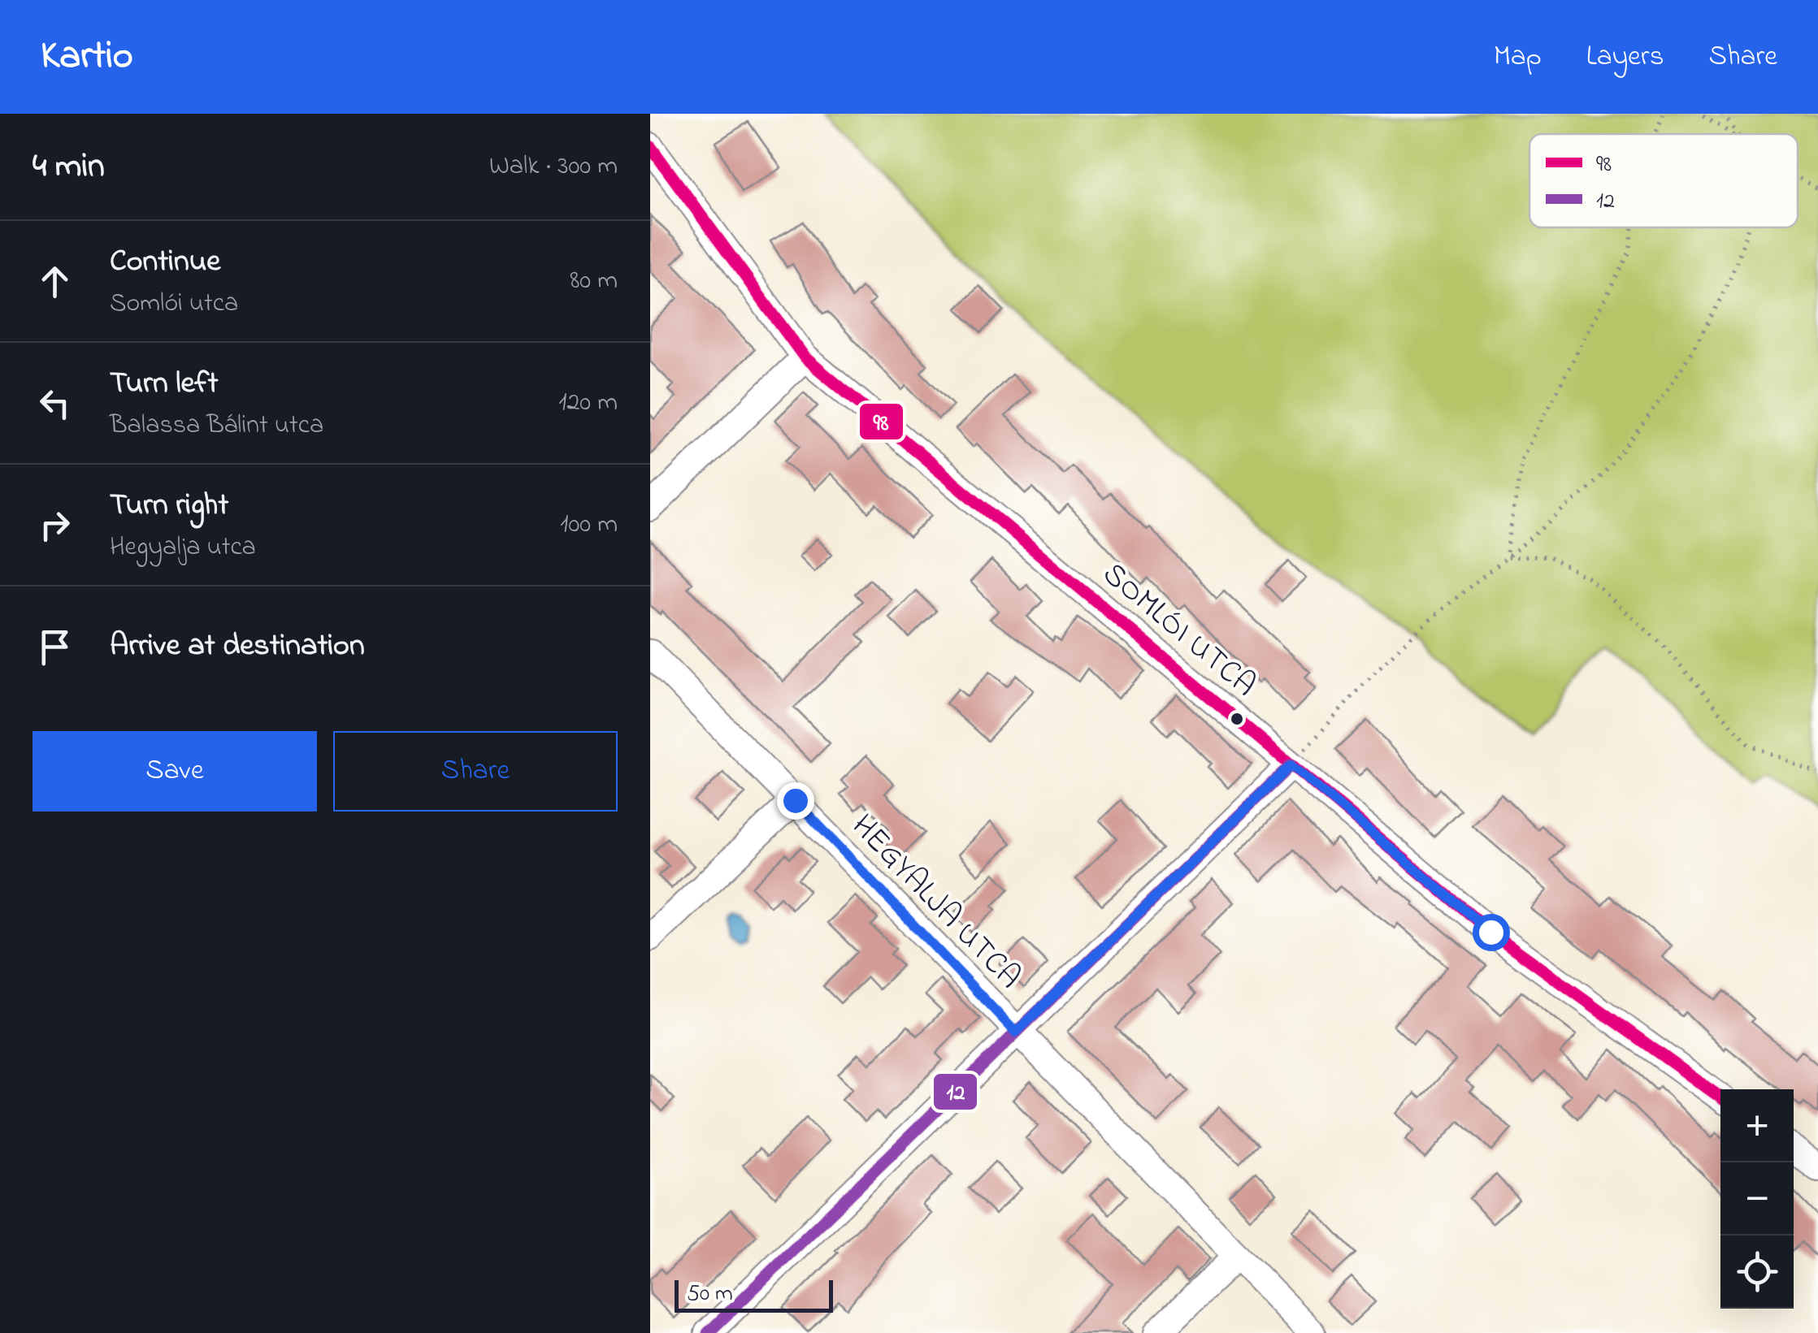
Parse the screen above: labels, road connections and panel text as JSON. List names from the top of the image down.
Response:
{
  "streets": {
    "street": ["SOMLÓI UTCA", "HEGYALJA UTCA"]
  },
  "lines": ["transit line 98", "transit line 12"],
  "legend": ["98", "12"],
  "scale_bar": "50 m",
  "page": {
    "header": "Kartio",
    "nav": ["Map", "Layers", "Share"],
    "heading": ["4 min", "Walk · 300 m"],
    "list": [
      ["Continue", "Somlói utca", "80 m"],
      ["Turn left", "Balassa Bálint utca", "120 m"],
      ["Turn right", "Hegyalja utca", "100 m"],
      "Arrive at destination"
    ],
    "buttons": ["Save", "Share"],
    "map_buttons": ["+", "−"],
    "scale": "50 m"
  }
}
